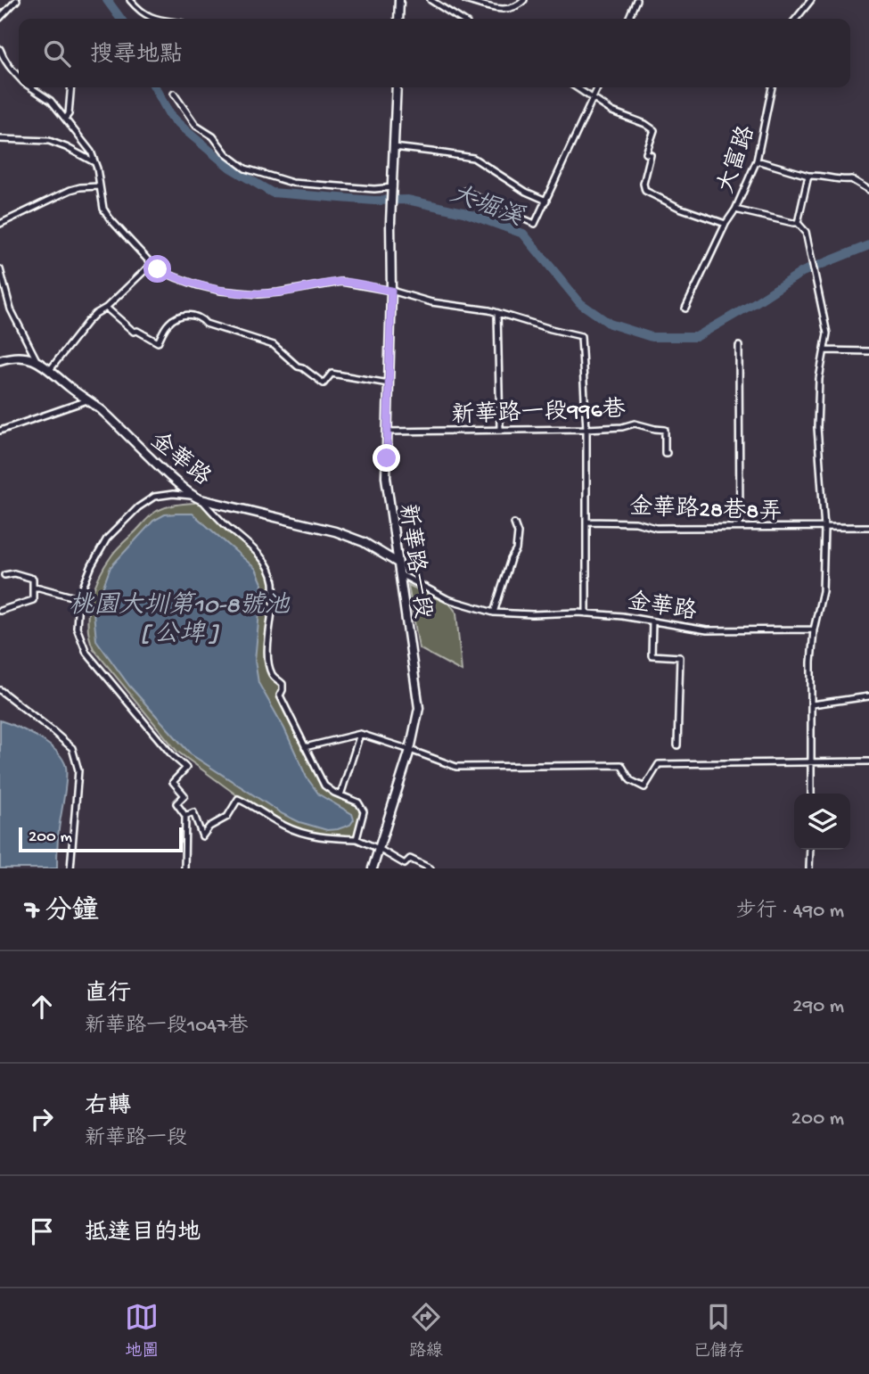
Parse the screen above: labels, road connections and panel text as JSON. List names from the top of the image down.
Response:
{
  "streets": {
    "street": [
      "大富路",
      "新華路一段996巷",
      "金華路",
      "金華路28巷8弄",
      "新華路一段"
    ]
  },
  "crossings": [
    ["新華路一段996巷", "新華路一段"],
    ["金華路", "新華路一段"]
  ],
  "water": ["大堀溪", "桃園大圳第10-8號池 [ 公埤 ]"],
  "scale_bar": "200 m",
  "page": {
    "search": "搜尋地點",
    "scale": "200 m",
    "heading": ["7 分鐘", "步行 · 490 m"],
    "list": [
      ["直行", "新華路一段1047巷", "290 m"],
      ["右轉", "新華路一段", "200 m"],
      "抵達目的地"
    ],
    "nav": ["地圖", "路線", "已儲存"]
  }
}
